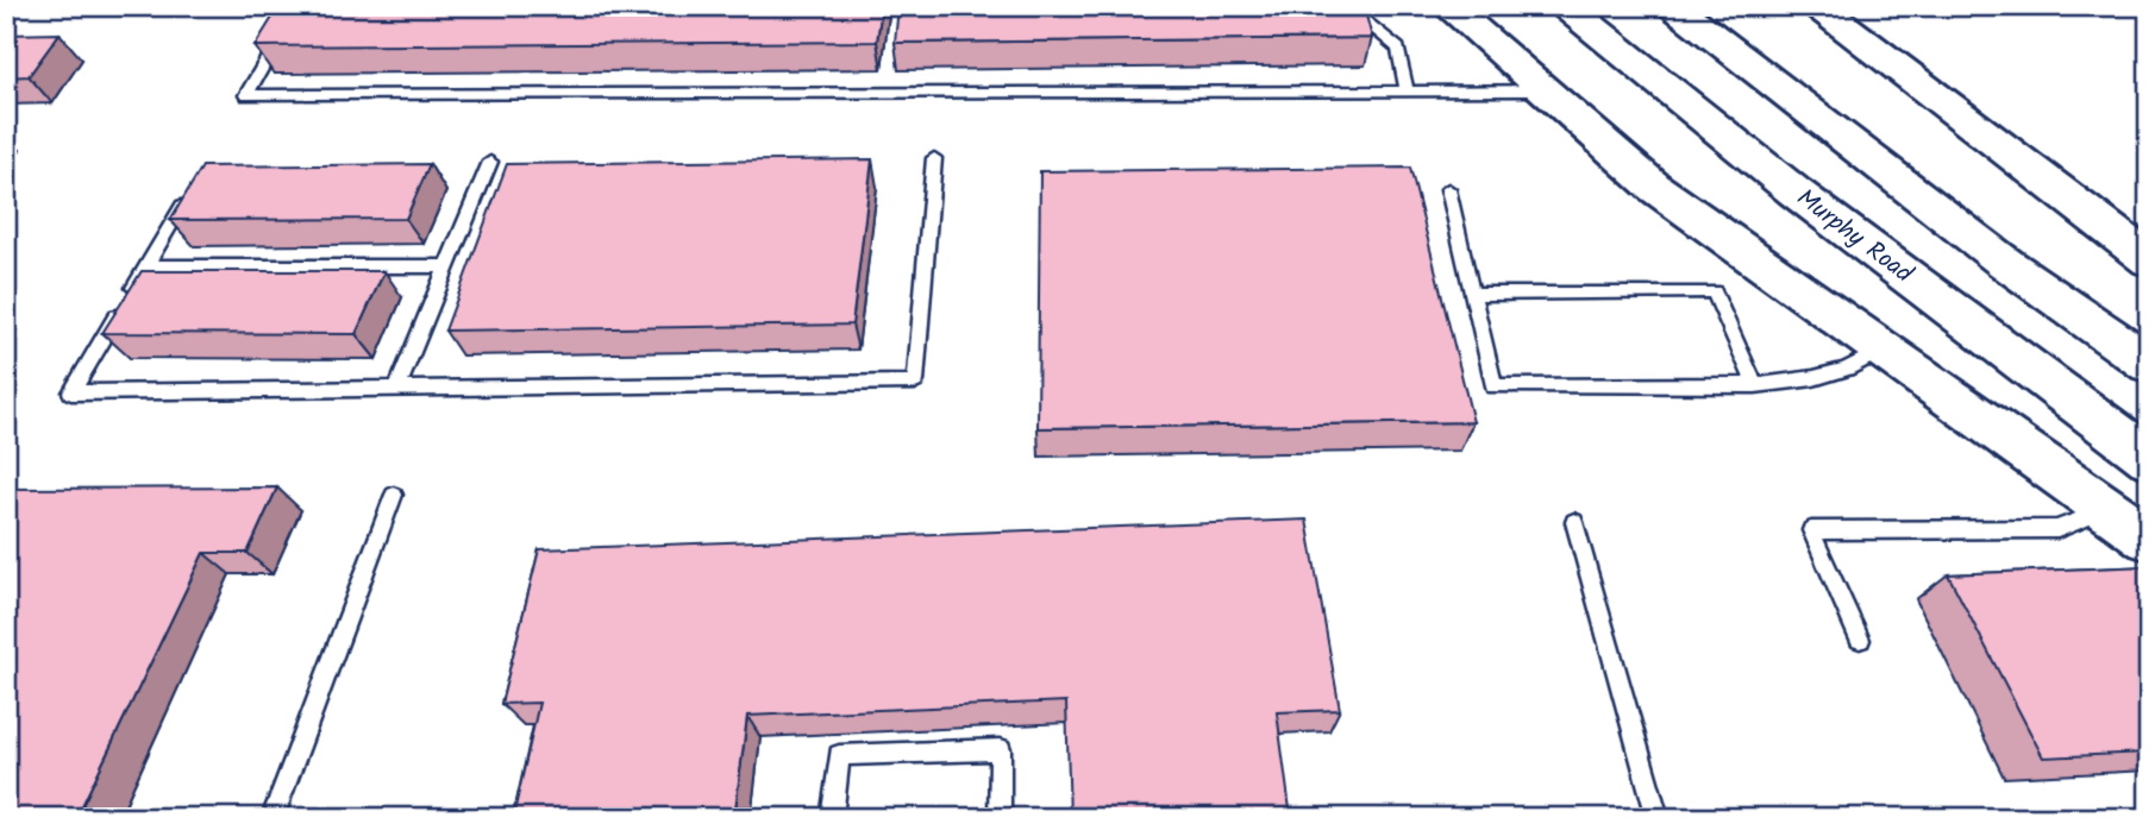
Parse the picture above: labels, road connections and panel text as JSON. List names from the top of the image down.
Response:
{
  "streets": {
    "main road": ["Murphy Road"]
  }
}
